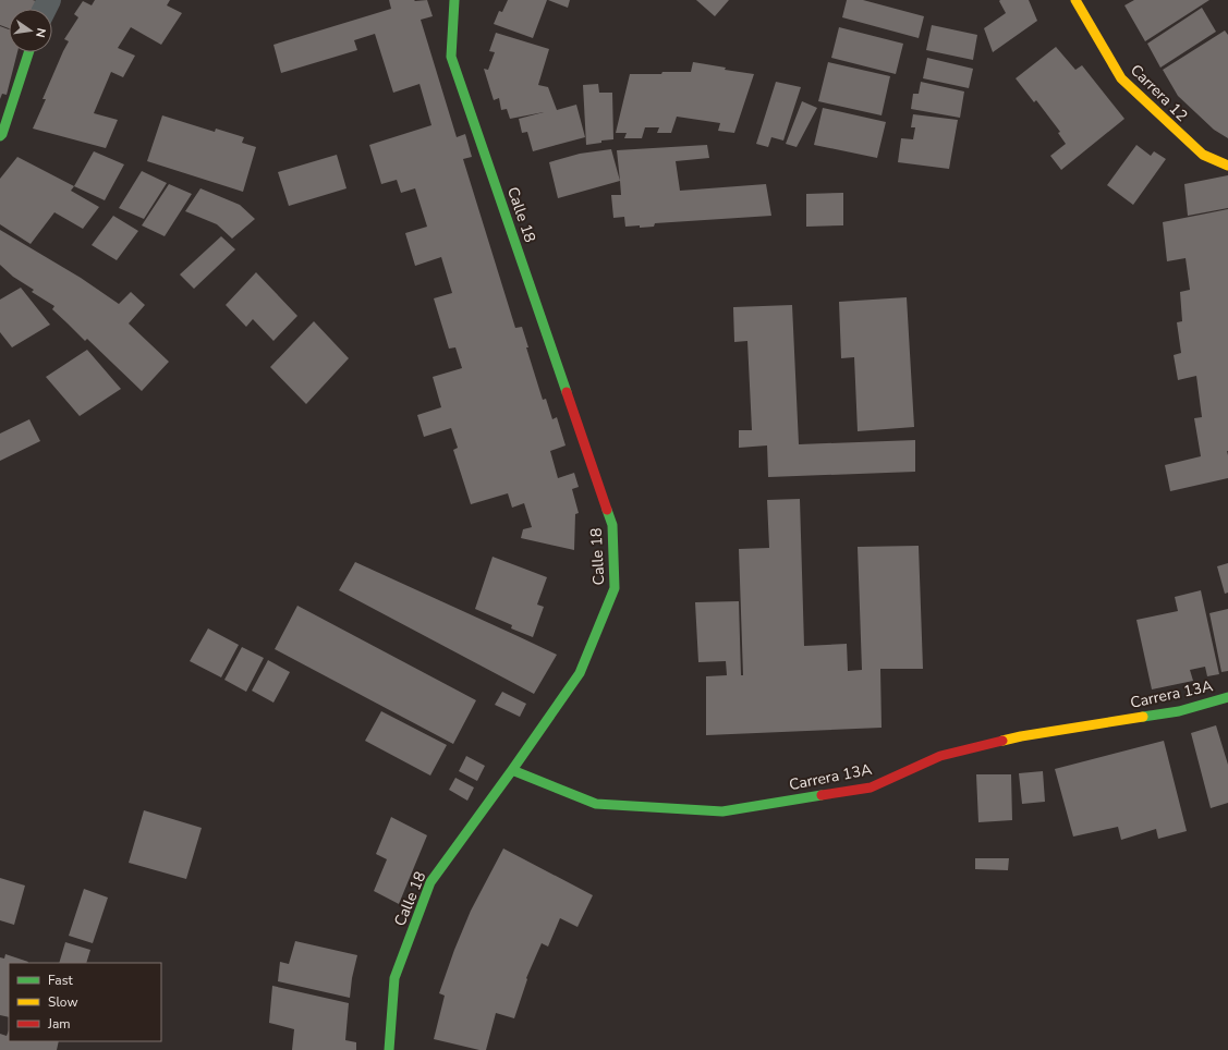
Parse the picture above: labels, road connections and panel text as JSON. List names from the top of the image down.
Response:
{
  "streets": {
    "main road": ["Carrera 12", "Calle 18", "Carrera 13A"]
  },
  "crossings": [
    ["Calle 18", "Carrera 13A"]
  ],
  "legend": ["Fast", "Slow", "Jam"],
  "north": "right"
}
